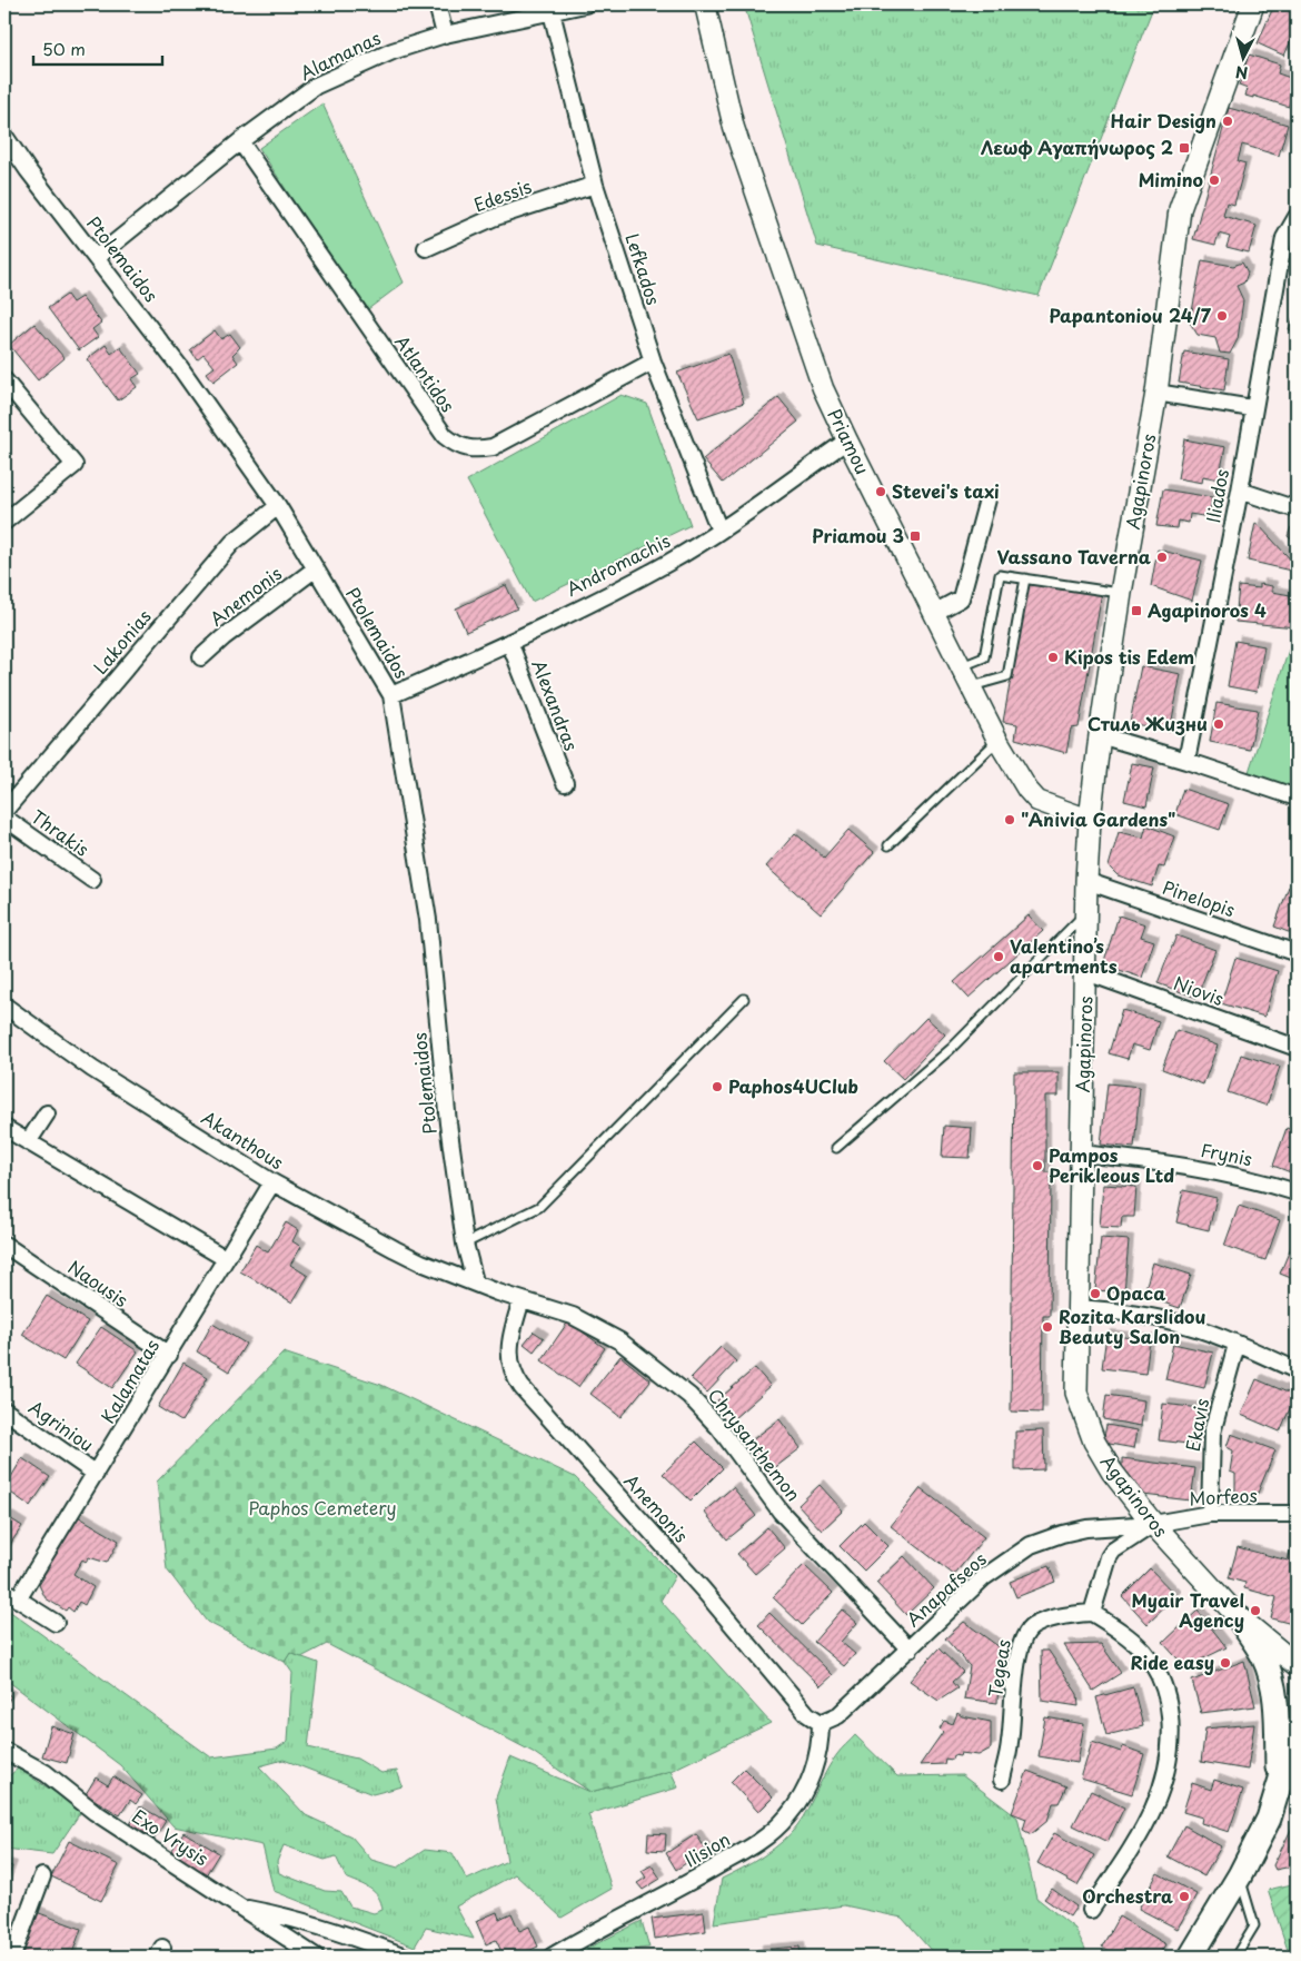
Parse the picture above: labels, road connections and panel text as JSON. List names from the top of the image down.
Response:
{
  "streets": {
    "main road": ["Agapinoros"],
    "street": [
      "Alamanas",
      "Edessis",
      "Ptolemaidos",
      "Lefkados",
      "Atlantidos",
      "Priamou",
      "Iliados",
      "Andromachis",
      "Anemonis",
      "Lakonias",
      "Alexandras",
      "Thrakis",
      "Pinelopis",
      "Niovis",
      "Akanthous",
      "Frynis",
      "Naousis",
      "Kalamatas",
      "Ekavis",
      "Agriniou",
      "Chrysanthemon",
      "Morfeos",
      "Anapafseos",
      "Tegeas",
      "Exo Vrysis",
      "Ilision"
    ]
  },
  "crossings": [
    ["Alamanas", "Ptolemaidos"],
    ["Alamanas", "Lefkados"],
    ["Alamanas", "Atlantidos"],
    ["Edessis", "Lefkados"],
    ["Ptolemaidos", "Andromachis"],
    ["Ptolemaidos", "Anemonis"],
    ["Ptolemaidos", "Lakonias"],
    ["Ptolemaidos", "Akanthous"],
    ["Ptolemaidos", "Chrysanthemon"],
    ["Lefkados", "Atlantidos"],
    ["Lefkados", "Andromachis"],
    ["Priamou", "Agapinoros"],
    ["Priamou", "Andromachis"],
    ["Agapinoros", "Pinelopis"],
    ["Agapinoros", "Niovis"],
    ["Agapinoros", "Frynis"],
    ["Agapinoros", "Morfeos"],
    ["Agapinoros", "Anapafseos"],
    ["Andromachis", "Alexandras"],
    ["Anemonis", "Chrysanthemon"],
    ["Anemonis", "Anapafseos"],
    ["Anemonis", "Ilision"],
    ["Akanthous", "Kalamatas"],
    ["Akanthous", "Chrysanthemon"],
    ["Naousis", "Kalamatas"],
    ["Kalamatas", "Agriniou"],
    ["Ekavis", "Morfeos"],
    ["Chrysanthemon", "Anapafseos"],
    ["Morfeos", "Anapafseos"],
    ["Anapafseos", "Ilision"]
  ],
  "parks": ["Paphos Cemetery"],
  "places": {
    "other": [
      "Hair Design",
      "Mimino",
      "Papantoniou 24/7",
      "Stevei's taxi",
      "Vassano Taverna",
      "Kipos tis Edem",
      "Стиль Жизни",
      "\"Anivia Gardens\"",
      "Valentino’s apartments",
      "Paphos4UClub",
      "Pampos Perikleous Ltd",
      "Opaca",
      "Rozita Karslidou Beauty Salon",
      "Myair Travel Agency",
      "Ride easy",
      "Orchestra"
    ],
    "transit": ["Λεωφ Αγαπήνωρος 2", "Priamou 3", "Agapinoros 4"]
  },
  "scale_bar": "50 m",
  "north": "bottom"
}
